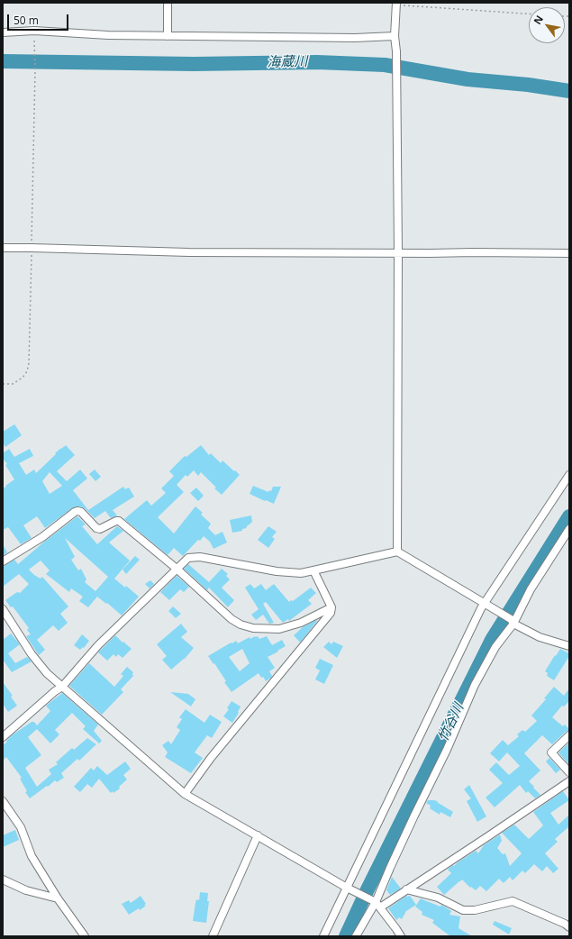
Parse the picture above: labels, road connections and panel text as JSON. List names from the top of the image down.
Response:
{
  "water": ["海蔵川", "竹谷川"],
  "scale_bar": "50 m",
  "north": "top left"
}
